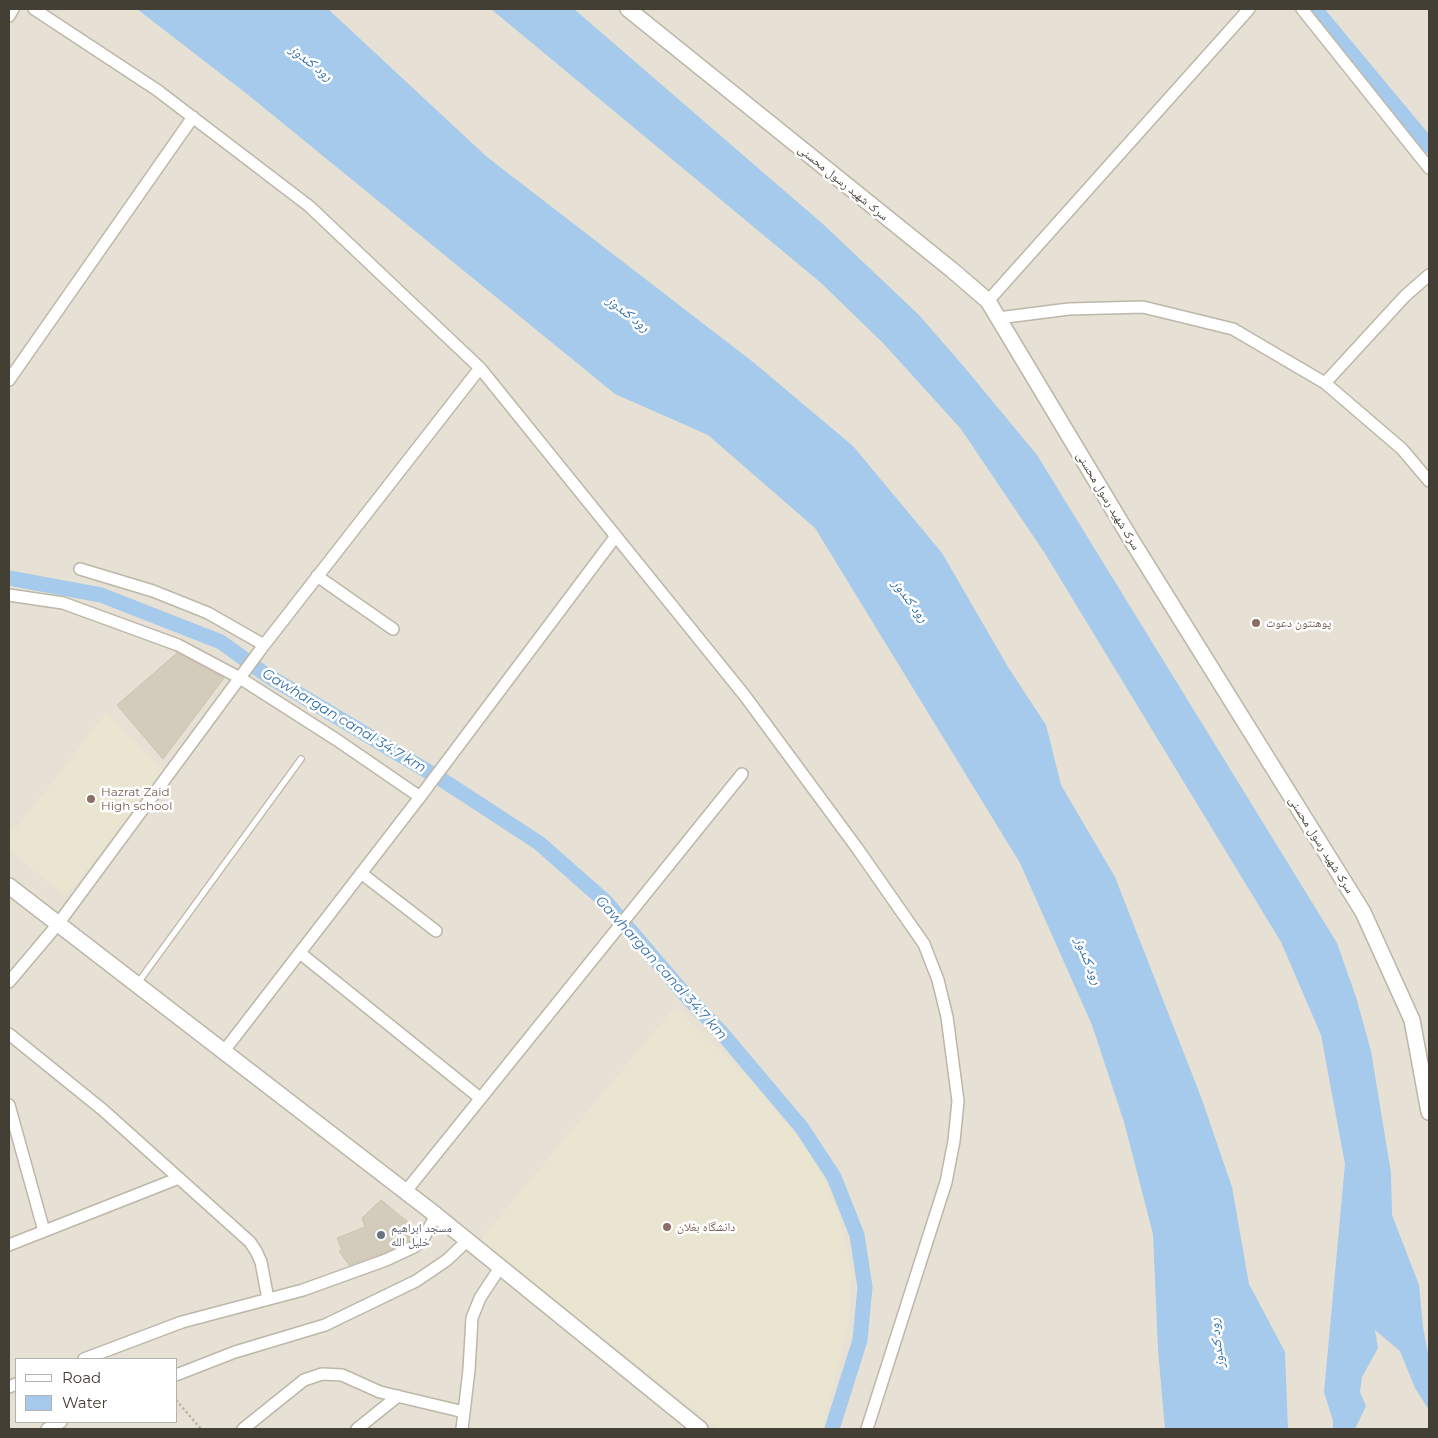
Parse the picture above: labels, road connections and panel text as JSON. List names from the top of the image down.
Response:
{
  "streets": {
    "street": ["سرک شهید رسول محسنی"]
  },
  "water": ["رود کندوز", "Gawhargan canal 34.7 km"],
  "places": [
    "پوهنتون دعوت",
    "Hazrat Zaid High school",
    "دانشگاه بغلان",
    "مسجد ابراهیم خلیل الله"
  ],
  "legend": ["Road", "Water"]
}
